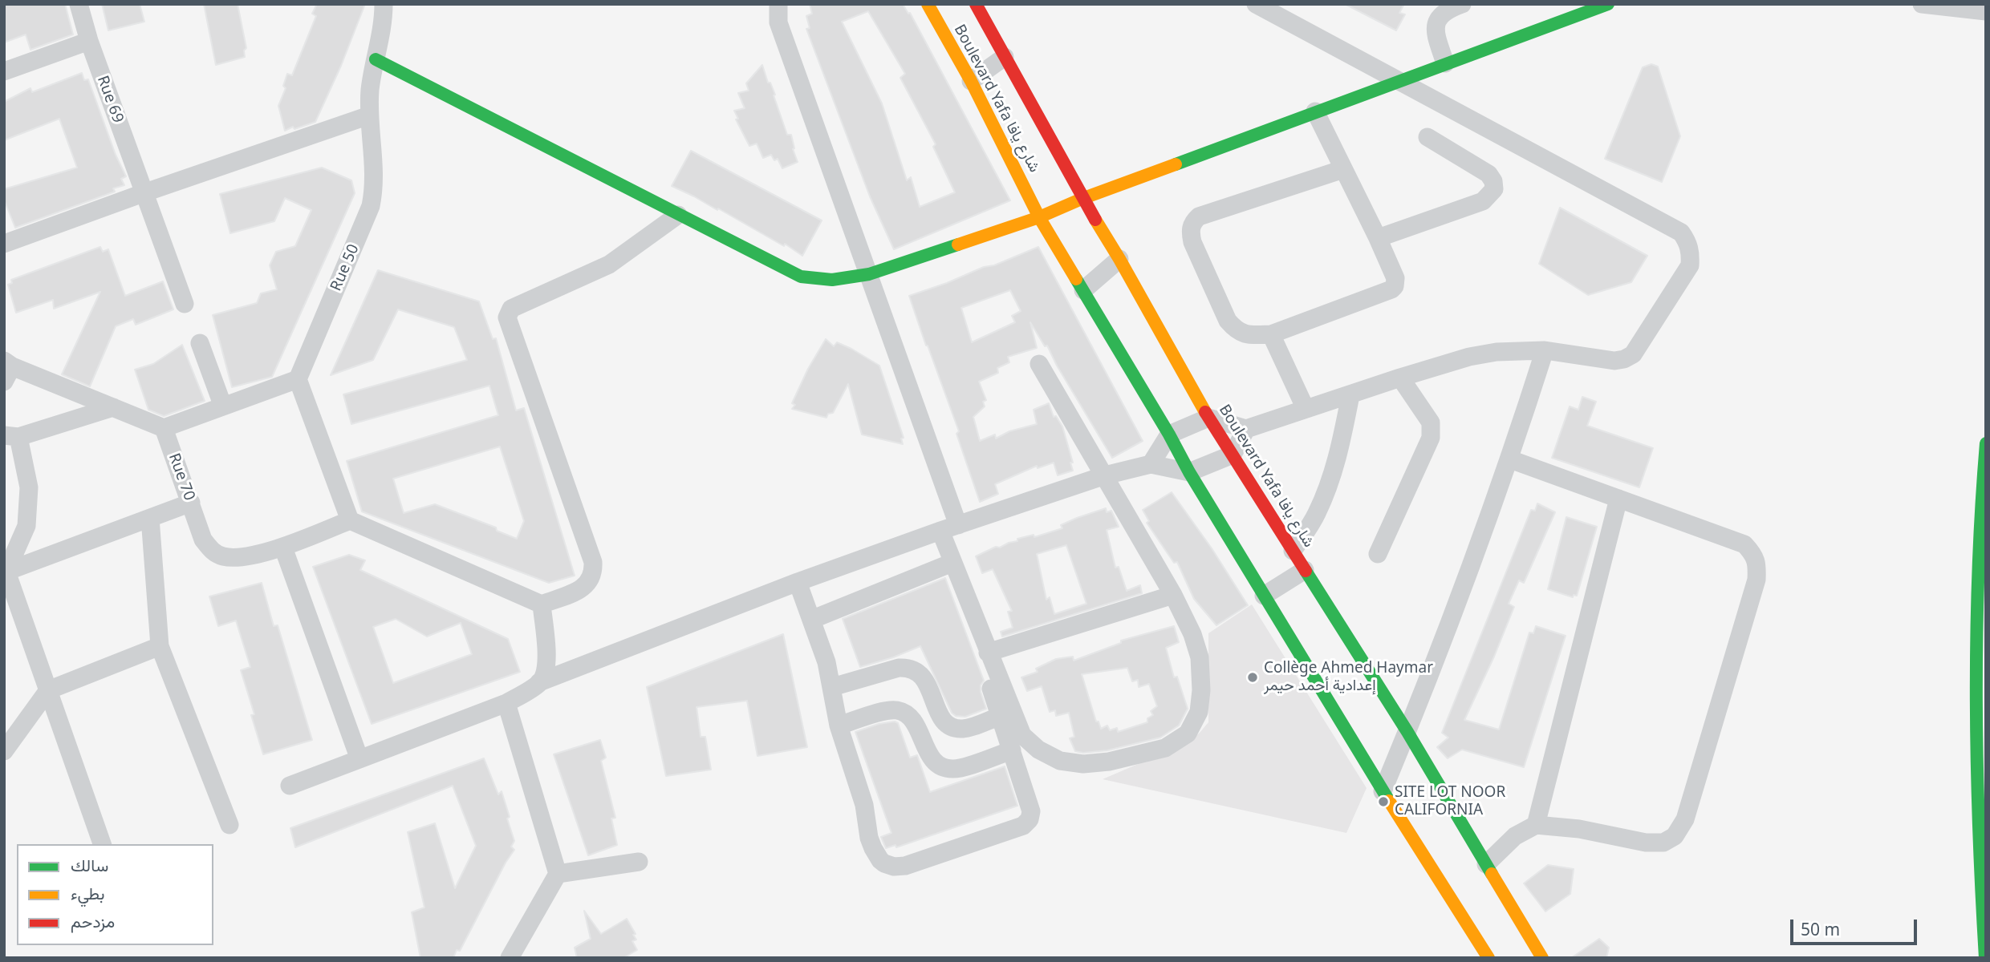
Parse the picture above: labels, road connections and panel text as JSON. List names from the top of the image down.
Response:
{
  "streets": {
    "street": [
      "Boulevard Yafa شارع يافا",
      "Rue 69",
      "Rue 50",
      "Rue 70"
    ]
  },
  "places": ["Collège Ahmed Haymar إعدادية أحمد حيمر", "SITE LOT NOOR CALIFORNIA"],
  "legend": ["سالك", "بطيء", "مزدحم"],
  "scale_bar": "50 m"
}
